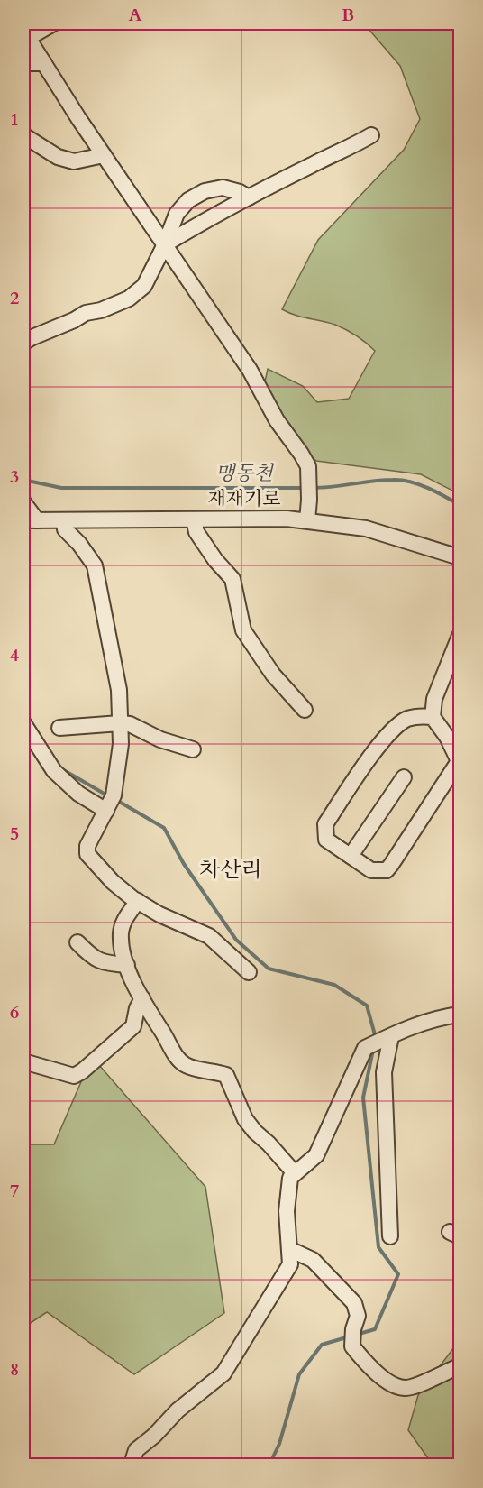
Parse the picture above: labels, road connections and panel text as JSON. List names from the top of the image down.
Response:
{
  "streets": {
    "street": ["재재기로"]
  },
  "districts": ["차산리"],
  "water": ["맹동천"],
  "grid": {
    "columns": ["A", "B"],
    "rows": [
      "1",
      "2",
      "3",
      "4",
      "5",
      "6",
      "7",
      "8"
    ]
  }
}
